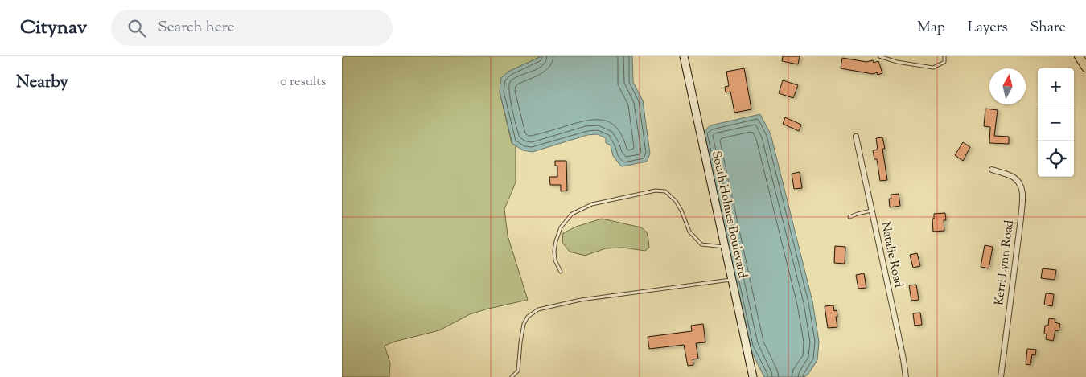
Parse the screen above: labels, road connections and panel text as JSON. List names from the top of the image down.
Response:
{
  "streets": {
    "main road": ["South Holmes Boulevard"],
    "street": ["Natalie Road", "Kerri Lynn Road"]
  },
  "north": "top",
  "page": {
    "header": "Citynav",
    "search": "Search here",
    "nav": ["Map", "Layers", "Share"],
    "heading": ["Nearby", "0 results"],
    "map_buttons": ["+", "−"]
  }
}
